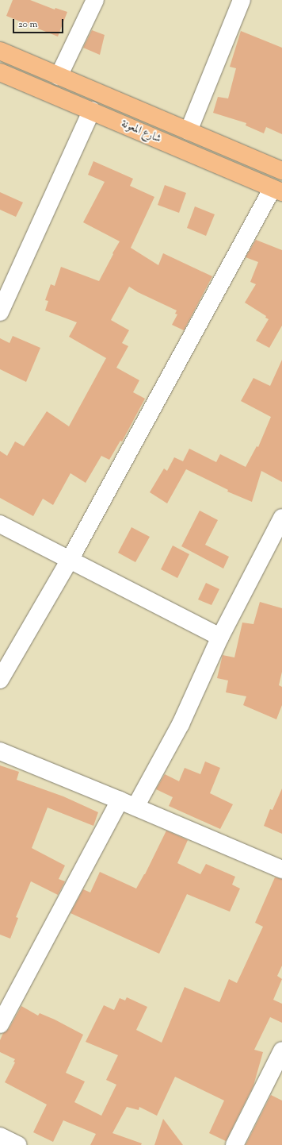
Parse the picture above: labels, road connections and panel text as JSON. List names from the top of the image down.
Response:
{
  "streets": {
    "highway": ["شارع المعونة"]
  },
  "scale_bar": "20 m"
}
